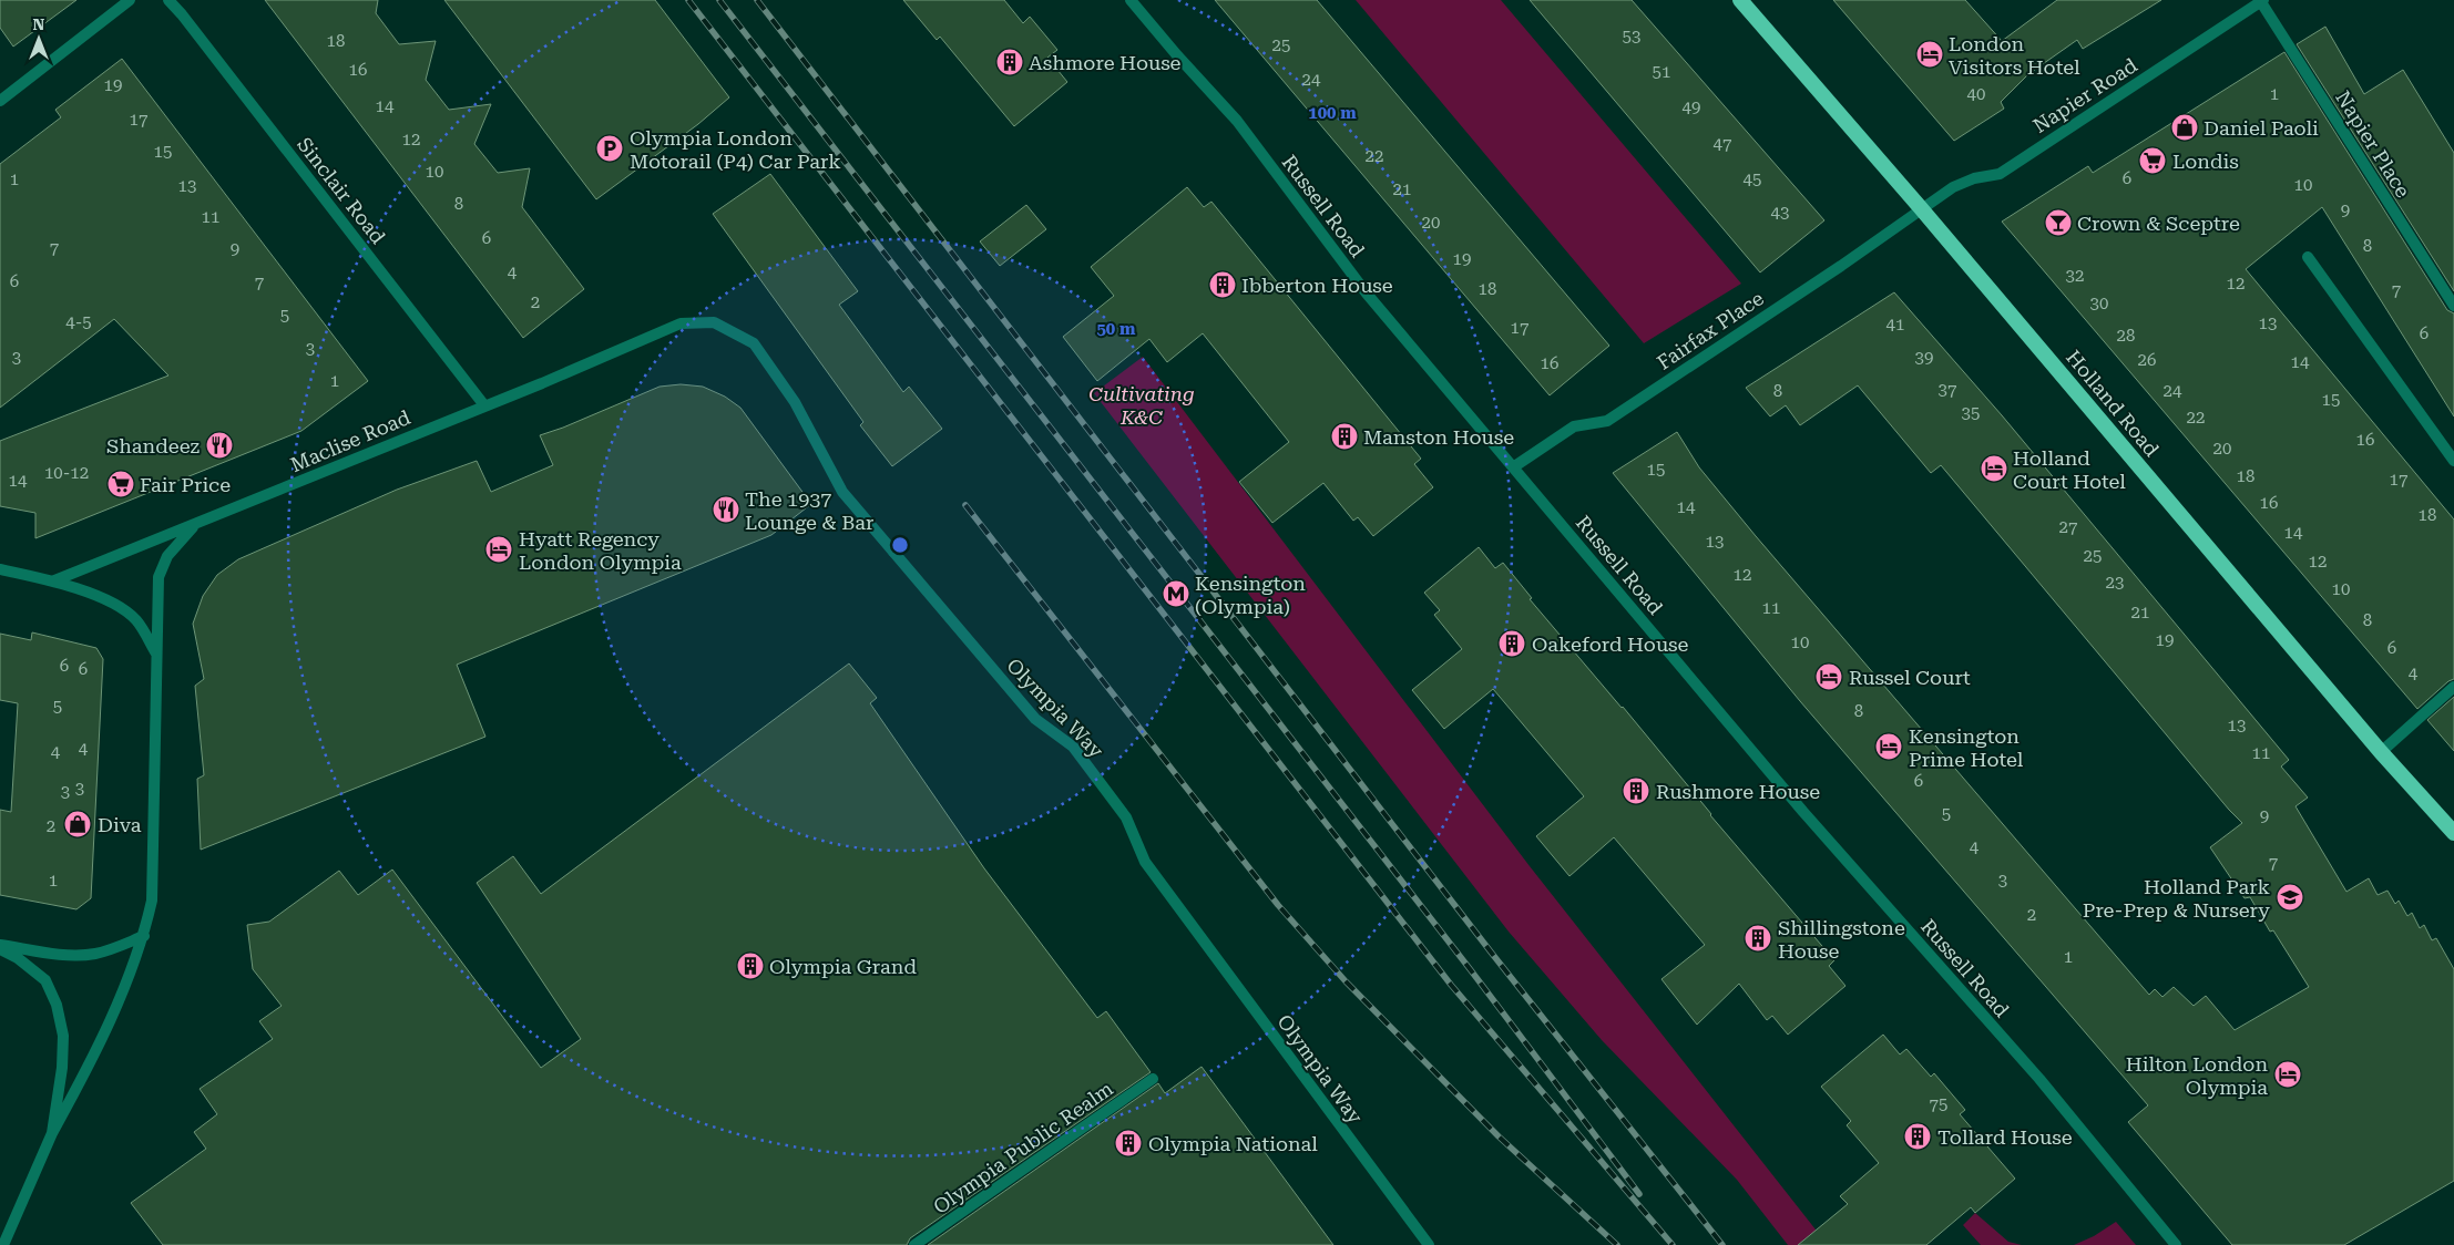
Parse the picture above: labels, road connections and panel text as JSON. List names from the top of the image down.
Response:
{
  "streets": {
    "highway": ["Holland Road"],
    "street": [
      "Napier Road",
      "Napier Place",
      "Sinclair Road",
      "Russell Road",
      "Fairfax Place",
      "Maclise Road",
      "Olympia Way",
      "Olympia Public Realm"
    ]
  },
  "crossings": [
    ["Napier Road", "Napier Place"],
    ["Napier Road", "Fairfax Place"],
    ["Napier Road", "Holland Road"],
    ["Sinclair Road", "Maclise Road"],
    ["Russell Road", "Fairfax Place"],
    ["Fairfax Place", "Holland Road"],
    ["Maclise Road", "Olympia Way"]
  ],
  "parks": ["Cultivating K&C"],
  "places": {
    "hotel": [
      "London Visitors Hotel",
      "Holland Court Hotel",
      "Hyatt Regency London Olympia",
      "Russel Court",
      "Kensington Prime Hotel",
      "Hilton London Olympia"
    ],
    "building": [
      "Ashmore House",
      "Ibberton House",
      "Manston House",
      "Oakeford House",
      "Rushmore House",
      "Shillingstone House",
      "Olympia Grand",
      "Tollard House",
      "Olympia National"
    ],
    "shop": ["Daniel Paoli", "Diva"],
    "parking": ["Olympia London Motorail (P4) Car Park"],
    "supermarket": ["Londis", "Fair Price"],
    "bar": ["Crown & Sceptre"],
    "restaurant": ["Shandeez", "The 1937 Lounge & Bar"],
    "metro station": ["Kensington (Olympia)"],
    "school or university": ["Holland Park Pre-Prep & Nursery"]
  },
  "house_numbers": [
    "53",
    "18",
    "25",
    "16",
    "51",
    "24",
    "19",
    "40",
    "1",
    "14",
    "49",
    "17",
    "12",
    "47",
    "15",
    "22",
    "10",
    "6",
    "1",
    "45",
    "10",
    "13",
    "21",
    "8",
    "9",
    "43",
    "11",
    "20",
    "6",
    "8",
    "7",
    "9",
    "19",
    "4",
    "32",
    "6",
    "7",
    "12",
    "18",
    "7",
    "2",
    "30",
    "5",
    "4-5",
    "13",
    "41",
    "17",
    "6",
    "28",
    "3",
    "3",
    "39",
    "26",
    "14",
    "16",
    "1",
    "37",
    "8",
    "24",
    "15",
    "35",
    "22",
    "16",
    "20",
    "15",
    "10-12",
    "18",
    "17",
    "14",
    "16",
    "14",
    "18",
    "27",
    "14",
    "13",
    "25",
    "12",
    "12",
    "23",
    "10",
    "11",
    "21",
    "8",
    "19",
    "10",
    "6",
    "6",
    "6",
    "4",
    "5",
    "8",
    "13",
    "4",
    "4",
    "11",
    "6",
    "3",
    "3",
    "5",
    "9",
    "2",
    "4",
    "7",
    "1",
    "3",
    "2",
    "1",
    "75"
  ],
  "north": "top",
  "rings": ["100 m", "50 m"]
}
